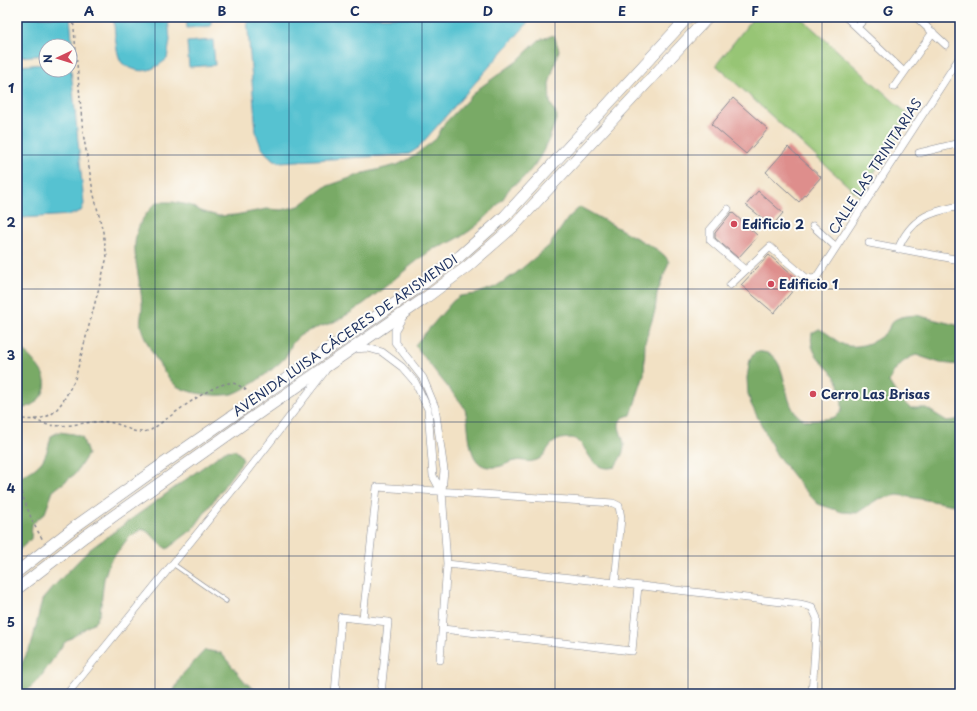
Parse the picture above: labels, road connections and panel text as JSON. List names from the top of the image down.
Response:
{
  "streets": {
    "main road": ["AVENIDA LUISA CÁCERES DE ARISMENDI"],
    "street": ["CALLE LAS TRINITARIAS"]
  },
  "places": ["Edificio 2", "Edificio 1", "Cerro Las Brisas"],
  "north": "left",
  "grid": {
    "columns": [
      "A",
      "B",
      "C",
      "D",
      "E",
      "F",
      "G"
    ],
    "rows": [
      "1",
      "2",
      "3",
      "4",
      "5"
    ]
  }
}
